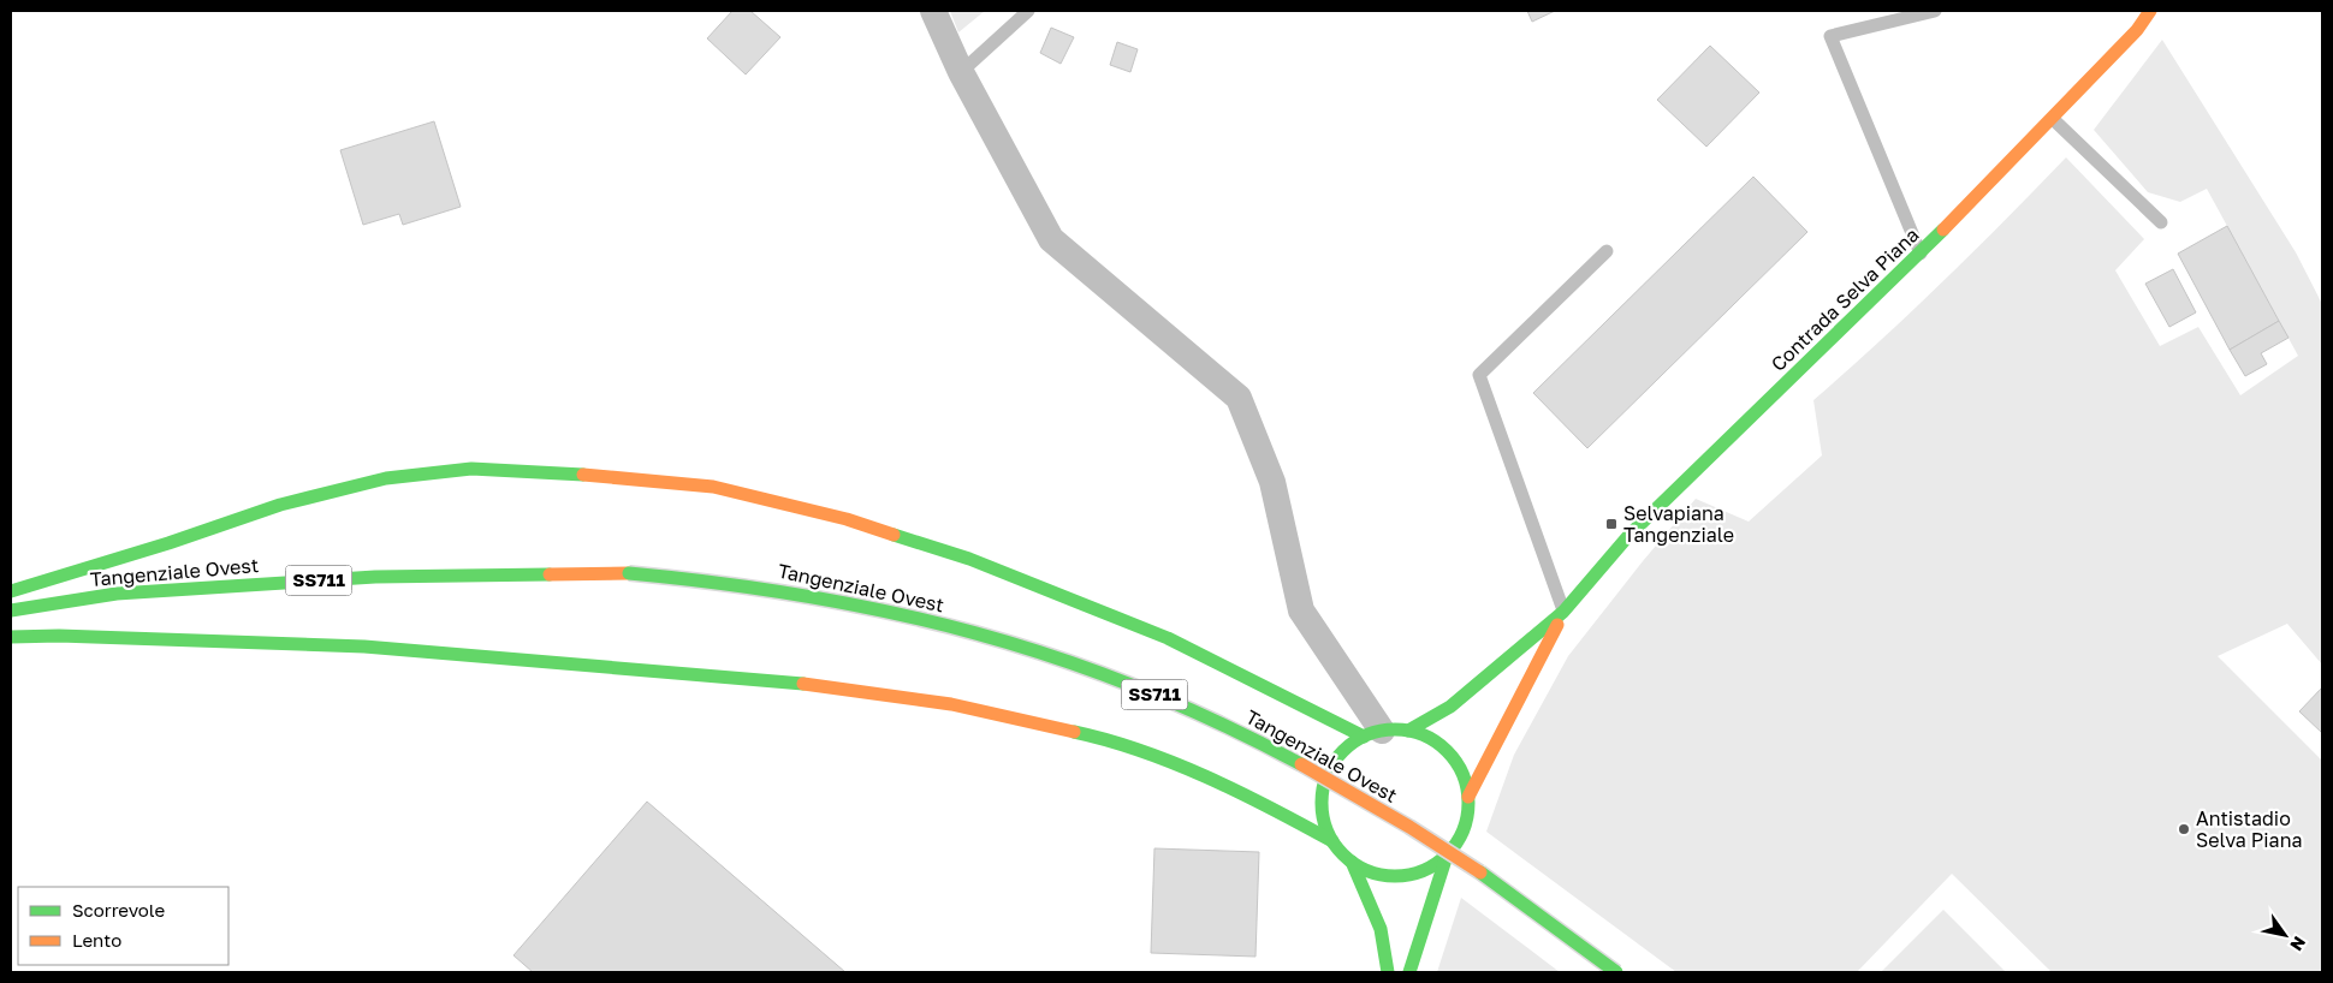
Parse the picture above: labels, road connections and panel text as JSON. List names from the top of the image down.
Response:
{
  "streets": {
    "main road": ["Contrada Selva Piana", "Tangenziale Ovest", "SS711"]
  },
  "places": {
    "transit": ["Selvapiana Tangenziale"],
    "other": ["Antistadio Selva Piana"]
  },
  "legend": ["Scorrevole", "Lento"],
  "north": "bottom right"
}
